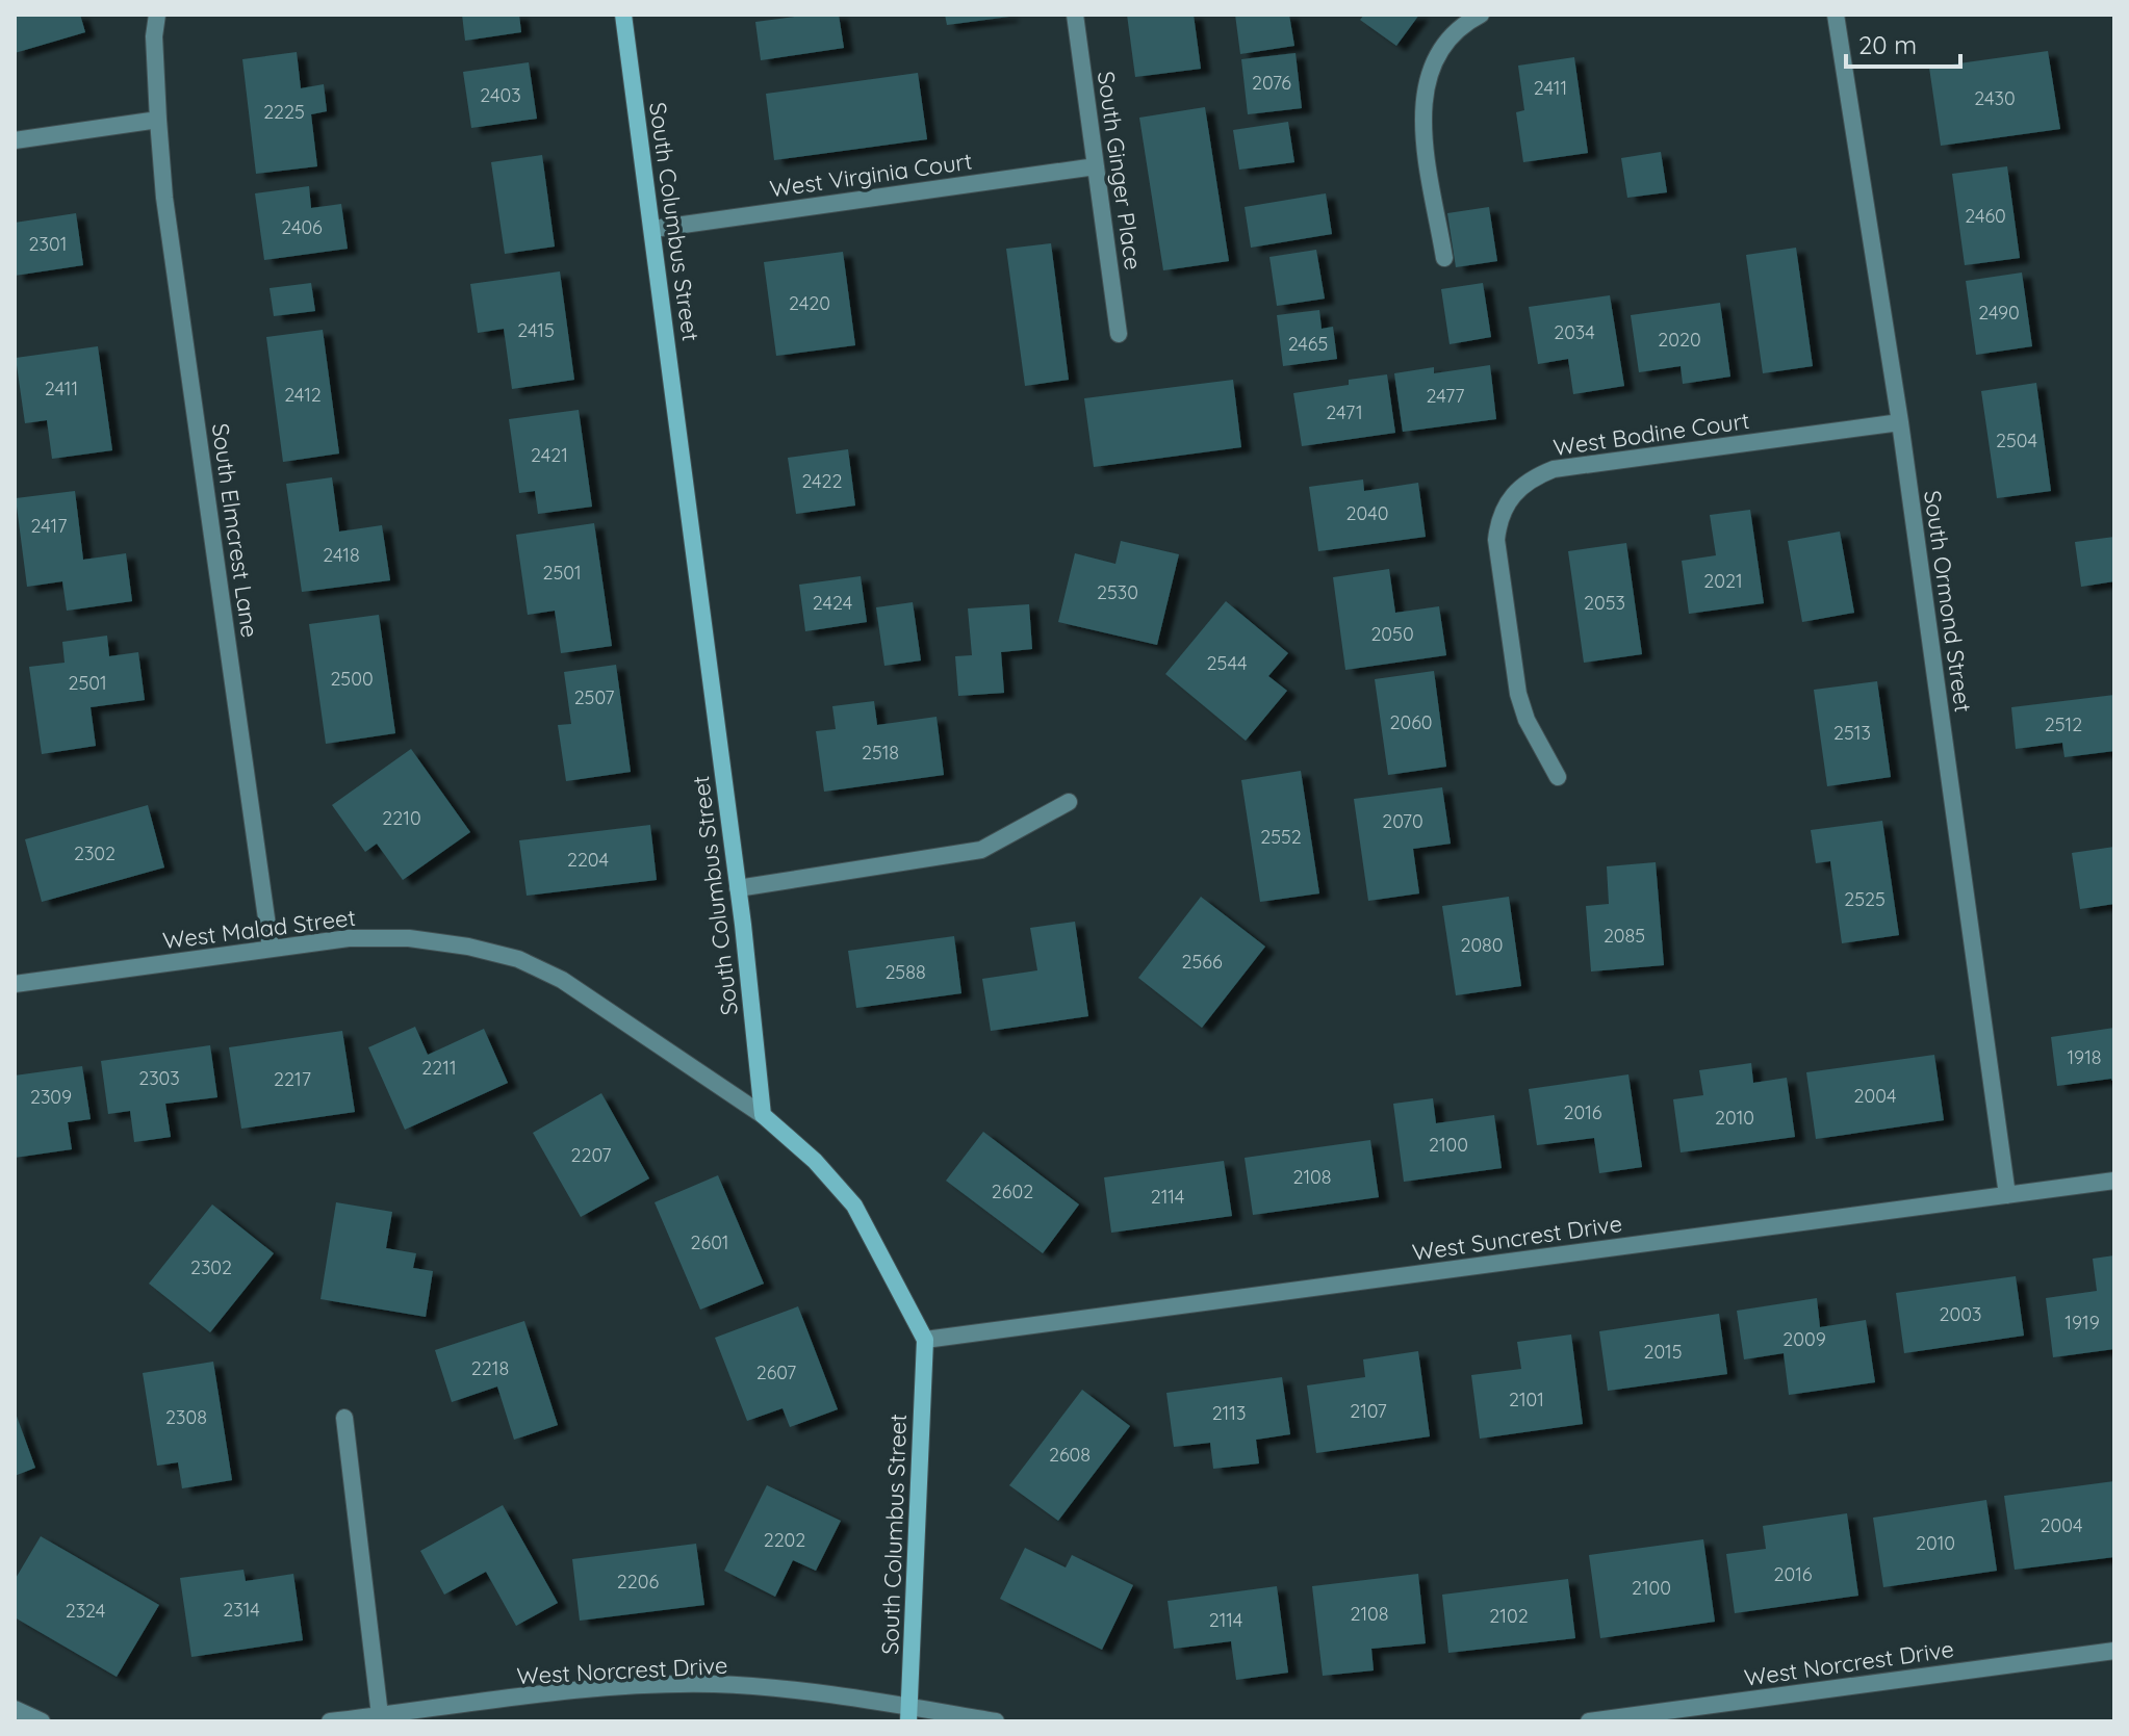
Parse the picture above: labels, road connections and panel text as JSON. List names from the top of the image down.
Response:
{
  "streets": {
    "street": [
      "South Ginger Place",
      "West Virginia Court",
      "South Columbus Street",
      "West Bodine Court",
      "South Elmcrest Lane",
      "South Ormond Street",
      "West Malad Street",
      "West Suncrest Drive",
      "West Norcrest Drive"
    ]
  },
  "crossings": [
    ["South Ginger Place", "West Virginia Court"],
    ["West Virginia Court", "South Columbus Street"],
    ["South Columbus Street", "West Malad Street"],
    ["South Columbus Street", "West Suncrest Drive"],
    ["South Columbus Street", "West Norcrest Drive"],
    ["West Bodine Court", "South Ormond Street"],
    ["South Elmcrest Lane", "West Malad Street"],
    ["South Ormond Street", "West Suncrest Drive"]
  ],
  "house_numbers": [
    "2076",
    "2411",
    "2403",
    "2430",
    "2225",
    "2460",
    "2406",
    "2301",
    "2420",
    "2490",
    "2415",
    "2034",
    "2020",
    "2465",
    "2411",
    "2412",
    "2477",
    "2471",
    "2504",
    "2421",
    "2422",
    "2040",
    "2417",
    "2418",
    "2501",
    "2021",
    "2530",
    "2424",
    "2053",
    "2050",
    "2544",
    "2500",
    "2501",
    "2507",
    "2060",
    "2512",
    "2513",
    "2518",
    "2210",
    "2070",
    "2552",
    "2302",
    "2204",
    "2525",
    "2085",
    "2080",
    "2566",
    "2588",
    "1918",
    "2211",
    "2303",
    "2217",
    "2004",
    "2309",
    "2016",
    "2010",
    "2100",
    "2207",
    "2108",
    "2602",
    "2114",
    "2601",
    "2302",
    "2003",
    "1919",
    "2009",
    "2015",
    "2218",
    "2607",
    "2101",
    "2107",
    "2113",
    "2308",
    "2608",
    "2004",
    "2202",
    "2010",
    "2016",
    "2206",
    "2100",
    "2314",
    "2324",
    "2108",
    "2102",
    "2114"
  ],
  "scale_bar": "20 m"
}
